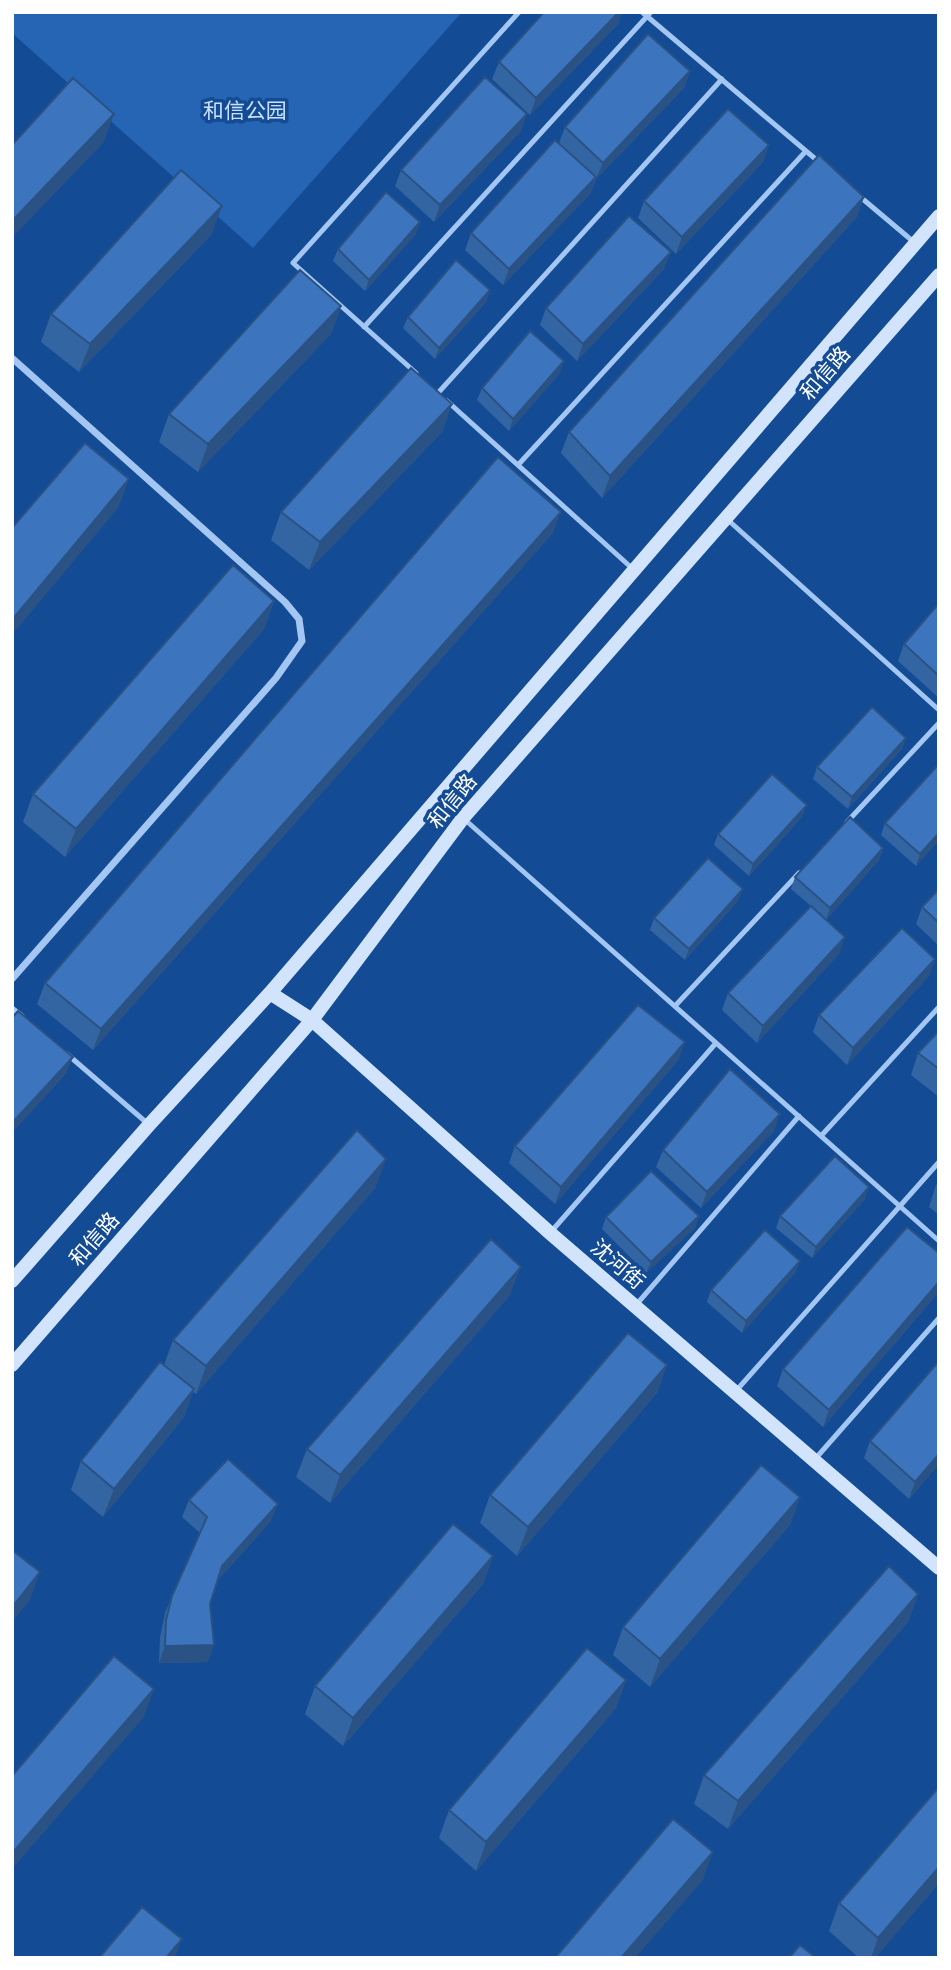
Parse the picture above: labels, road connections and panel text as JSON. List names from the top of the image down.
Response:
{
  "streets": {
    "street": ["和信路", "沈河街"]
  },
  "crossings": [
    ["和信路", "沈河街"]
  ],
  "parks": ["和信公园"]
}
